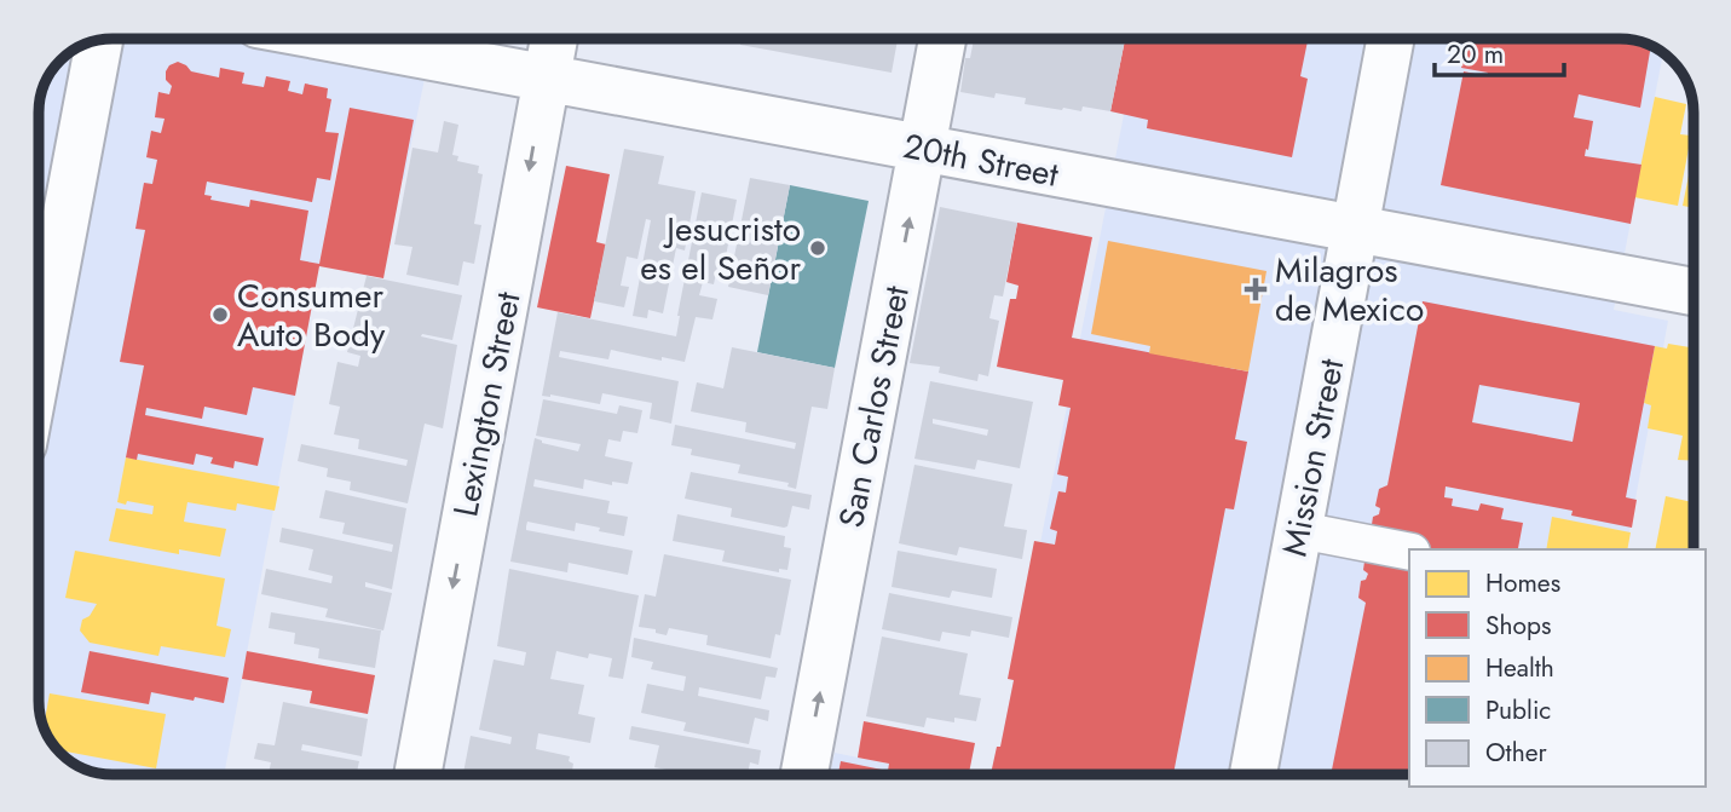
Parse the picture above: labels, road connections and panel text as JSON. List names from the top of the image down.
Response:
{
  "streets": {
    "street": [
      "20th Street",
      "Lexington Street",
      "San Carlos Street",
      "Mission Street"
    ]
  },
  "crossings": [
    ["20th Street", "Lexington Street"],
    ["20th Street", "San Carlos Street"],
    ["20th Street", "Mission Street"]
  ],
  "one_way": ["Lexington Street", "San Carlos Street"],
  "places": {
    "other": ["Jesucristo es el Señor", "Consumer Auto Body"],
    "health": ["Milagros de Mexico"]
  },
  "legend": [
    "Homes",
    "Shops",
    "Health",
    "Public",
    "Other"
  ],
  "scale_bar": "20 m"
}
